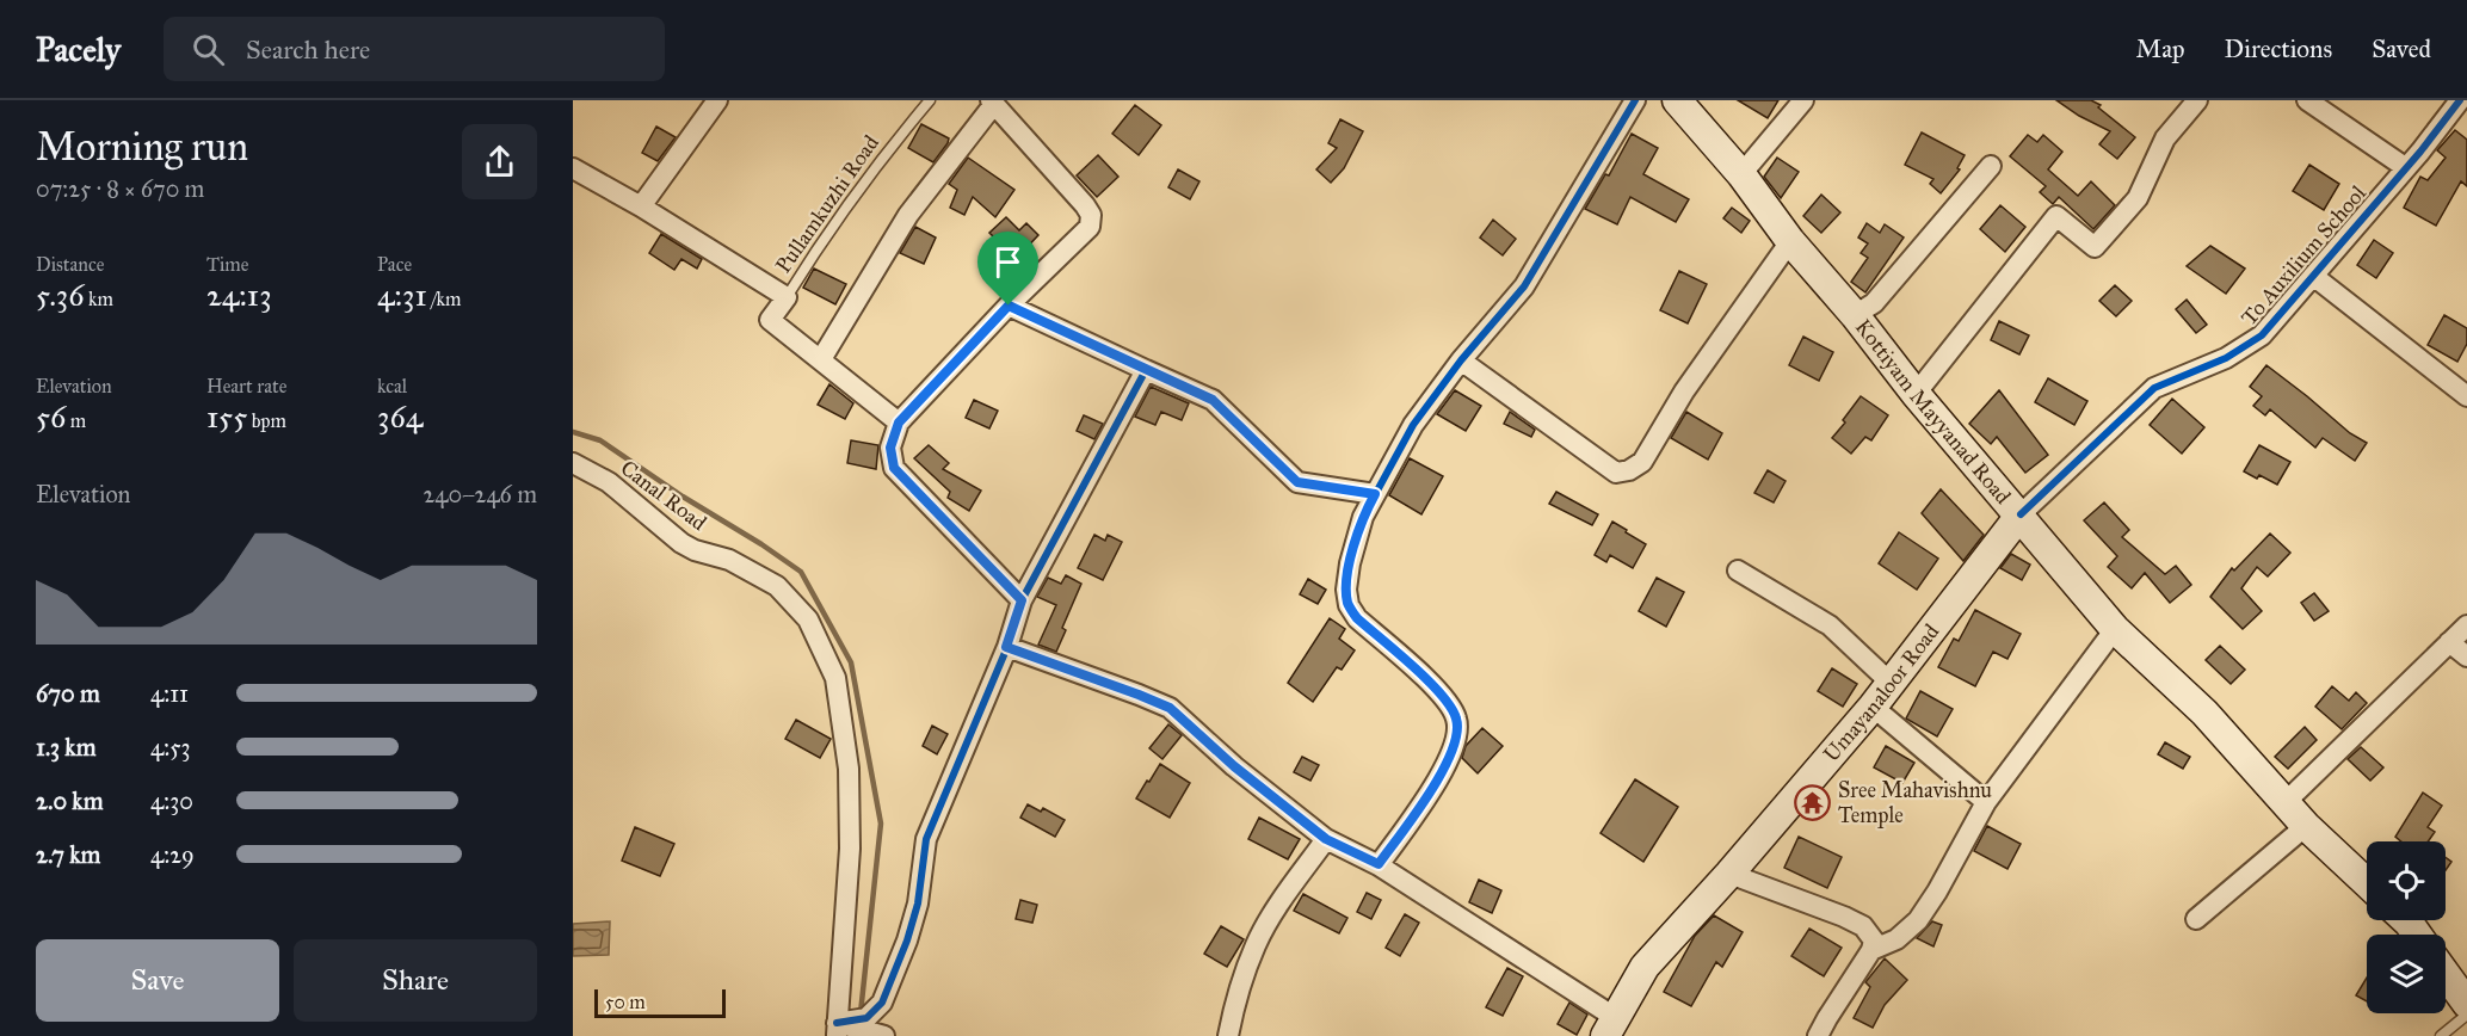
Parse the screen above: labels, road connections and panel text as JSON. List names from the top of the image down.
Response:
{
  "streets": {
    "main road": ["Kottiyam Mayyanad Road", "Umayanaloor Road"],
    "street": ["To Auxilium School", "Canal Road"],
    "lane": ["Pullamkuzhi Road"]
  },
  "crossings": [
    ["To Auxilium School", "Kottiyam Mayyanad Road"],
    ["To Auxilium School", "Umayanaloor Road"],
    ["Kottiyam Mayyanad Road", "Umayanaloor Road"]
  ],
  "places": {
    "temple": ["Sree Mahavishnu Temple"]
  },
  "scale_bar": "50 m",
  "page": {
    "header": "Pacely",
    "search": "Search here",
    "nav": ["Map", "Directions", "Saved"],
    "heading": ["Morning run", "07:25 · 8 × 670 m"],
    "stats": [
      ["Distance", "5.36 km"],
      ["Time", "24:13"],
      ["Pace", "4:31 /km"],
      ["Elevation", "56 m"],
      ["Heart rate", "155 bpm"],
      ["kcal", "364"]
    ],
    "chart": ["Elevation", "240–246 m"],
    "list": [
      {
        "name": "670 m",
        "note": "4:11"
      },
      {
        "name": "1.3 km",
        "note": "4:53"
      },
      {
        "name": "2.0 km",
        "note": "4:30"
      },
      {
        "name": "2.7 km",
        "note": "4:29"
      }
    ],
    "buttons": ["Save", "Share"],
    "scale": "50 m"
  }
}
